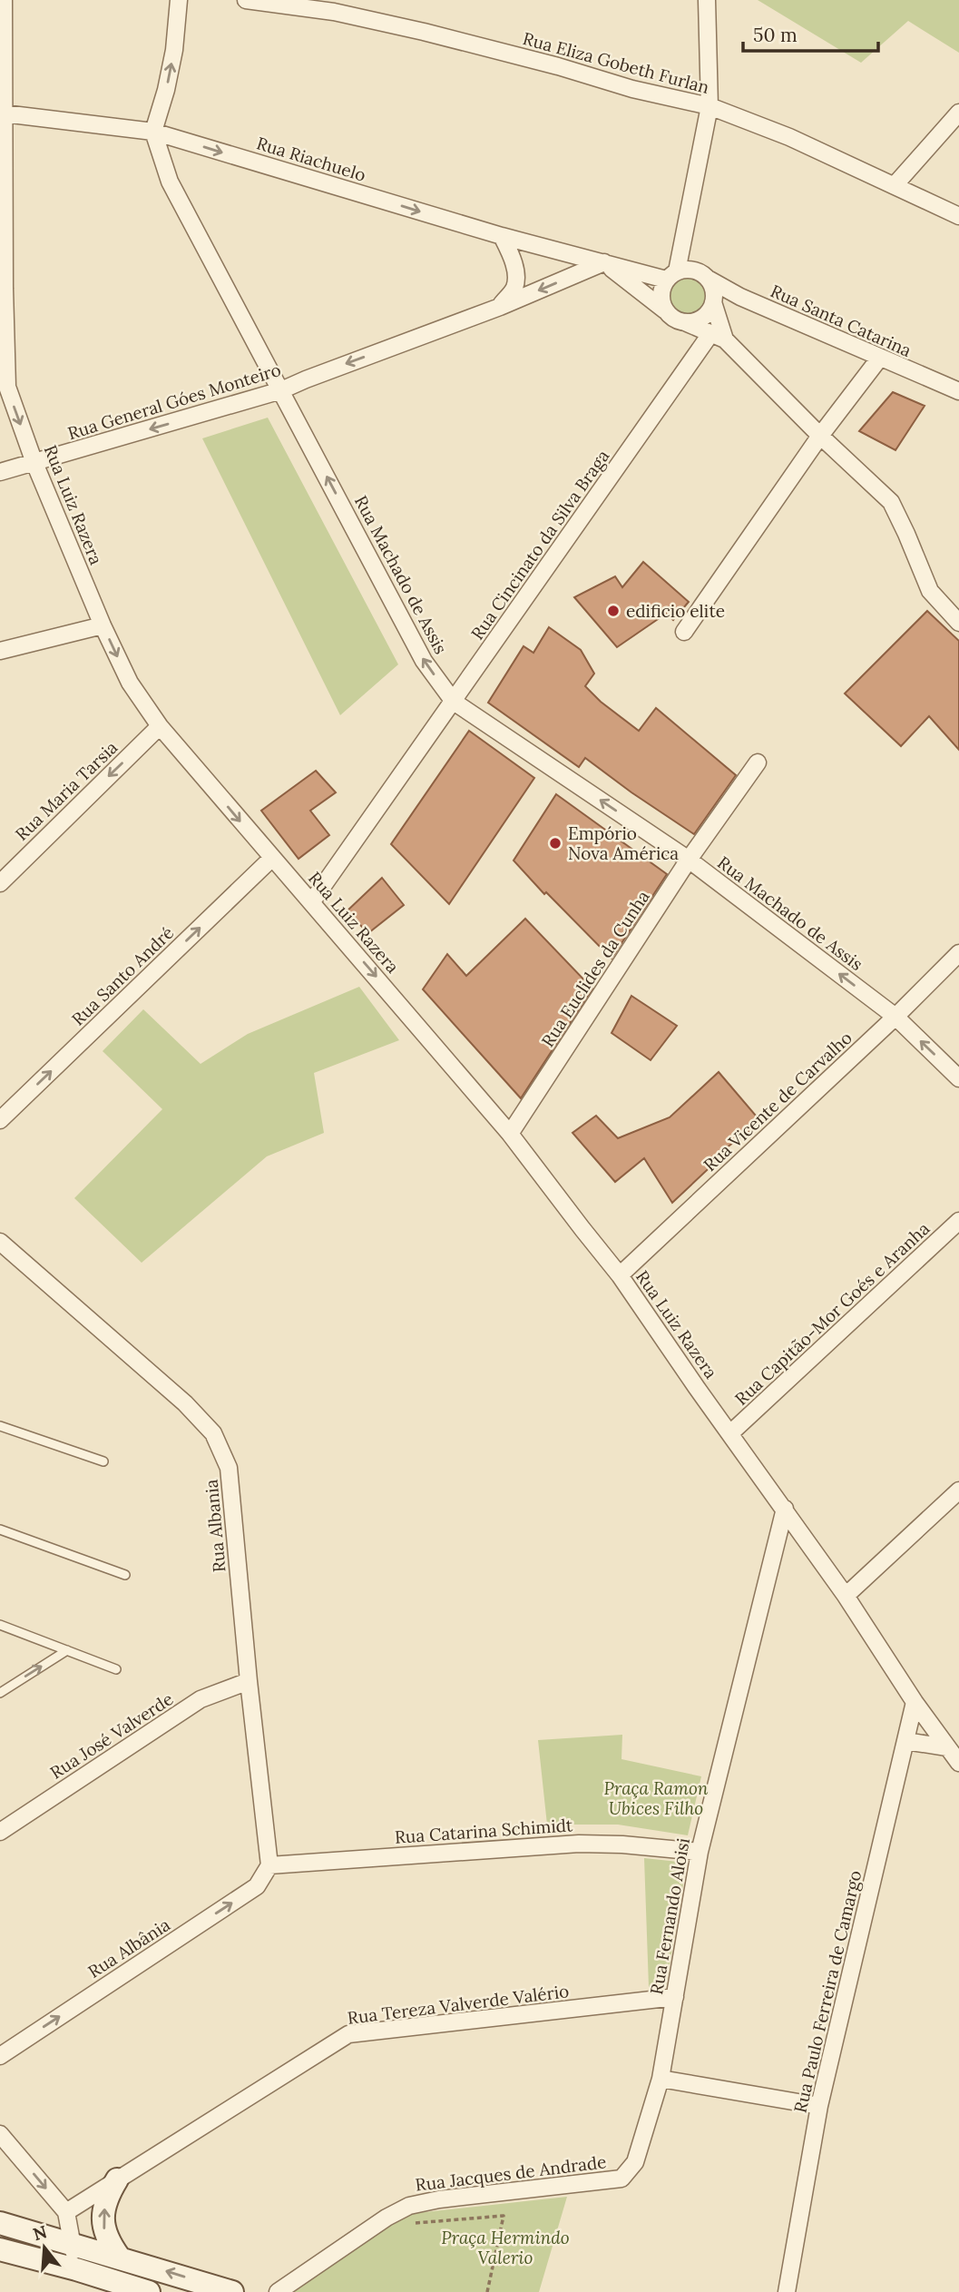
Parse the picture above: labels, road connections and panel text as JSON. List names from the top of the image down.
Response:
{
  "streets": {
    "street": [
      "Rua Eliza Gobeth Furlan",
      "Rua Riachuelo",
      "Rua Santa Catarina",
      "Rua General Góes Monteiro",
      "Rua Luiz Razera",
      "Rua Cincinato da Silva Braga",
      "Rua Machado de Assis",
      "Rua Maria Tarsia",
      "Rua Euclides da Cunha",
      "Rua Santo André",
      "Rua Vicente de Carvalho",
      "Rua Capitão-Mor Goés e Aranha",
      "Rua Albania",
      "Rua José Valverde",
      "Rua Catarina Schimidt",
      "Rua Fernando Aloisi",
      "Rua Albânia",
      "Rua Paulo Ferreira de Camargo",
      "Rua Tereza Valverde Valério",
      "Rua Jacques de Andrade"
    ]
  },
  "crossings": [
    ["Rua Riachuelo", "Rua Santa Catarina"],
    ["Rua Riachuelo", "Rua General Góes Monteiro"],
    ["Rua Riachuelo", "Rua Luiz Razera"],
    ["Rua Riachuelo", "Rua Machado de Assis"],
    ["Rua General Góes Monteiro", "Rua Luiz Razera"],
    ["Rua General Góes Monteiro", "Rua Machado de Assis"],
    ["Rua Luiz Razera", "Rua Cincinato da Silva Braga"],
    ["Rua Luiz Razera", "Rua Maria Tarsia"],
    ["Rua Luiz Razera", "Rua Euclides da Cunha"],
    ["Rua Luiz Razera", "Rua Santo André"],
    ["Rua Luiz Razera", "Rua Vicente de Carvalho"],
    ["Rua Luiz Razera", "Rua Capitão-Mor Goés e Aranha"],
    ["Rua Luiz Razera", "Rua Fernando Aloisi"],
    ["Rua Luiz Razera", "Rua Paulo Ferreira de Camargo"],
    ["Rua Cincinato da Silva Braga", "Rua Machado de Assis"],
    ["Rua Machado de Assis", "Rua Euclides da Cunha"],
    ["Rua Machado de Assis", "Rua Vicente de Carvalho"],
    ["Rua Albania", "Rua José Valverde"],
    ["Rua Albania", "Rua Catarina Schimidt"],
    ["Rua Albania", "Rua Albânia"],
    ["Rua Catarina Schimidt", "Rua Fernando Aloisi"],
    ["Rua Catarina Schimidt", "Rua Albânia"],
    ["Rua Fernando Aloisi", "Rua Tereza Valverde Valério"],
    ["Rua Fernando Aloisi", "Rua Jacques de Andrade"]
  ],
  "one_way": [
    "Rua Riachuelo",
    "Rua General Góes Monteiro",
    "Rua Luiz Razera",
    "Rua Machado de Assis",
    "Rua Maria Tarsia",
    "Rua Santo André",
    "Rua Albânia"
  ],
  "parks": ["Praça Ramon Ubices Filho", "Praça Hermindo Valerio"],
  "places": ["edificio elite", "Empório Nova América"],
  "scale_bar": "50 m",
  "north": "top"
}
